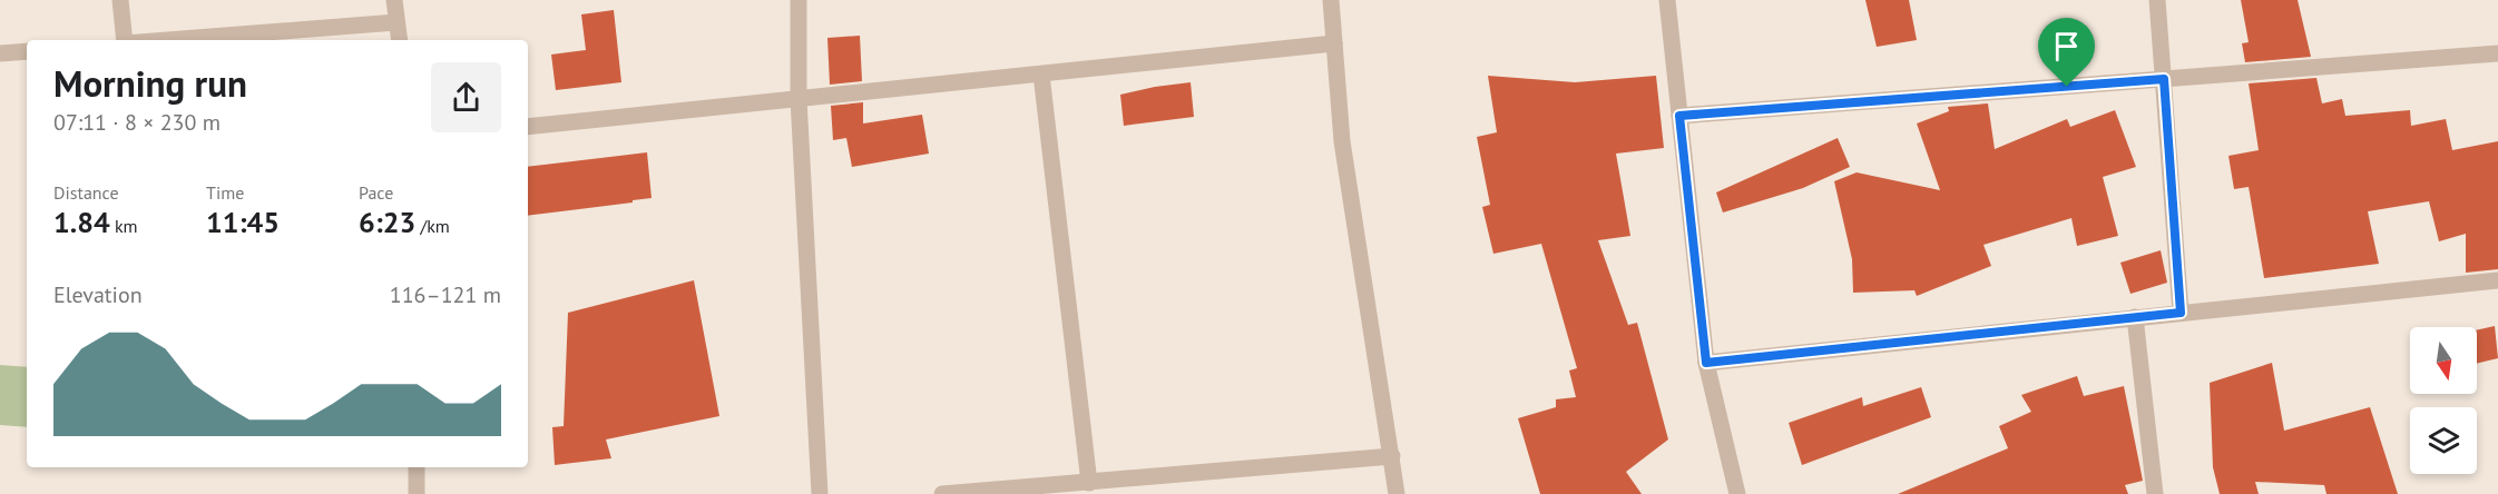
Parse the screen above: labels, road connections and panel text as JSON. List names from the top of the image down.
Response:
{
  "north": "bottom",
  "page": {
    "heading": ["Morning run", "07:11 · 8 × 230 m"],
    "stats": [
      ["Distance", "1.84 km"],
      ["Time", "11:45"],
      ["Pace", "6:23 /km"]
    ],
    "chart": ["Elevation", "116–121 m"]
  }
}
